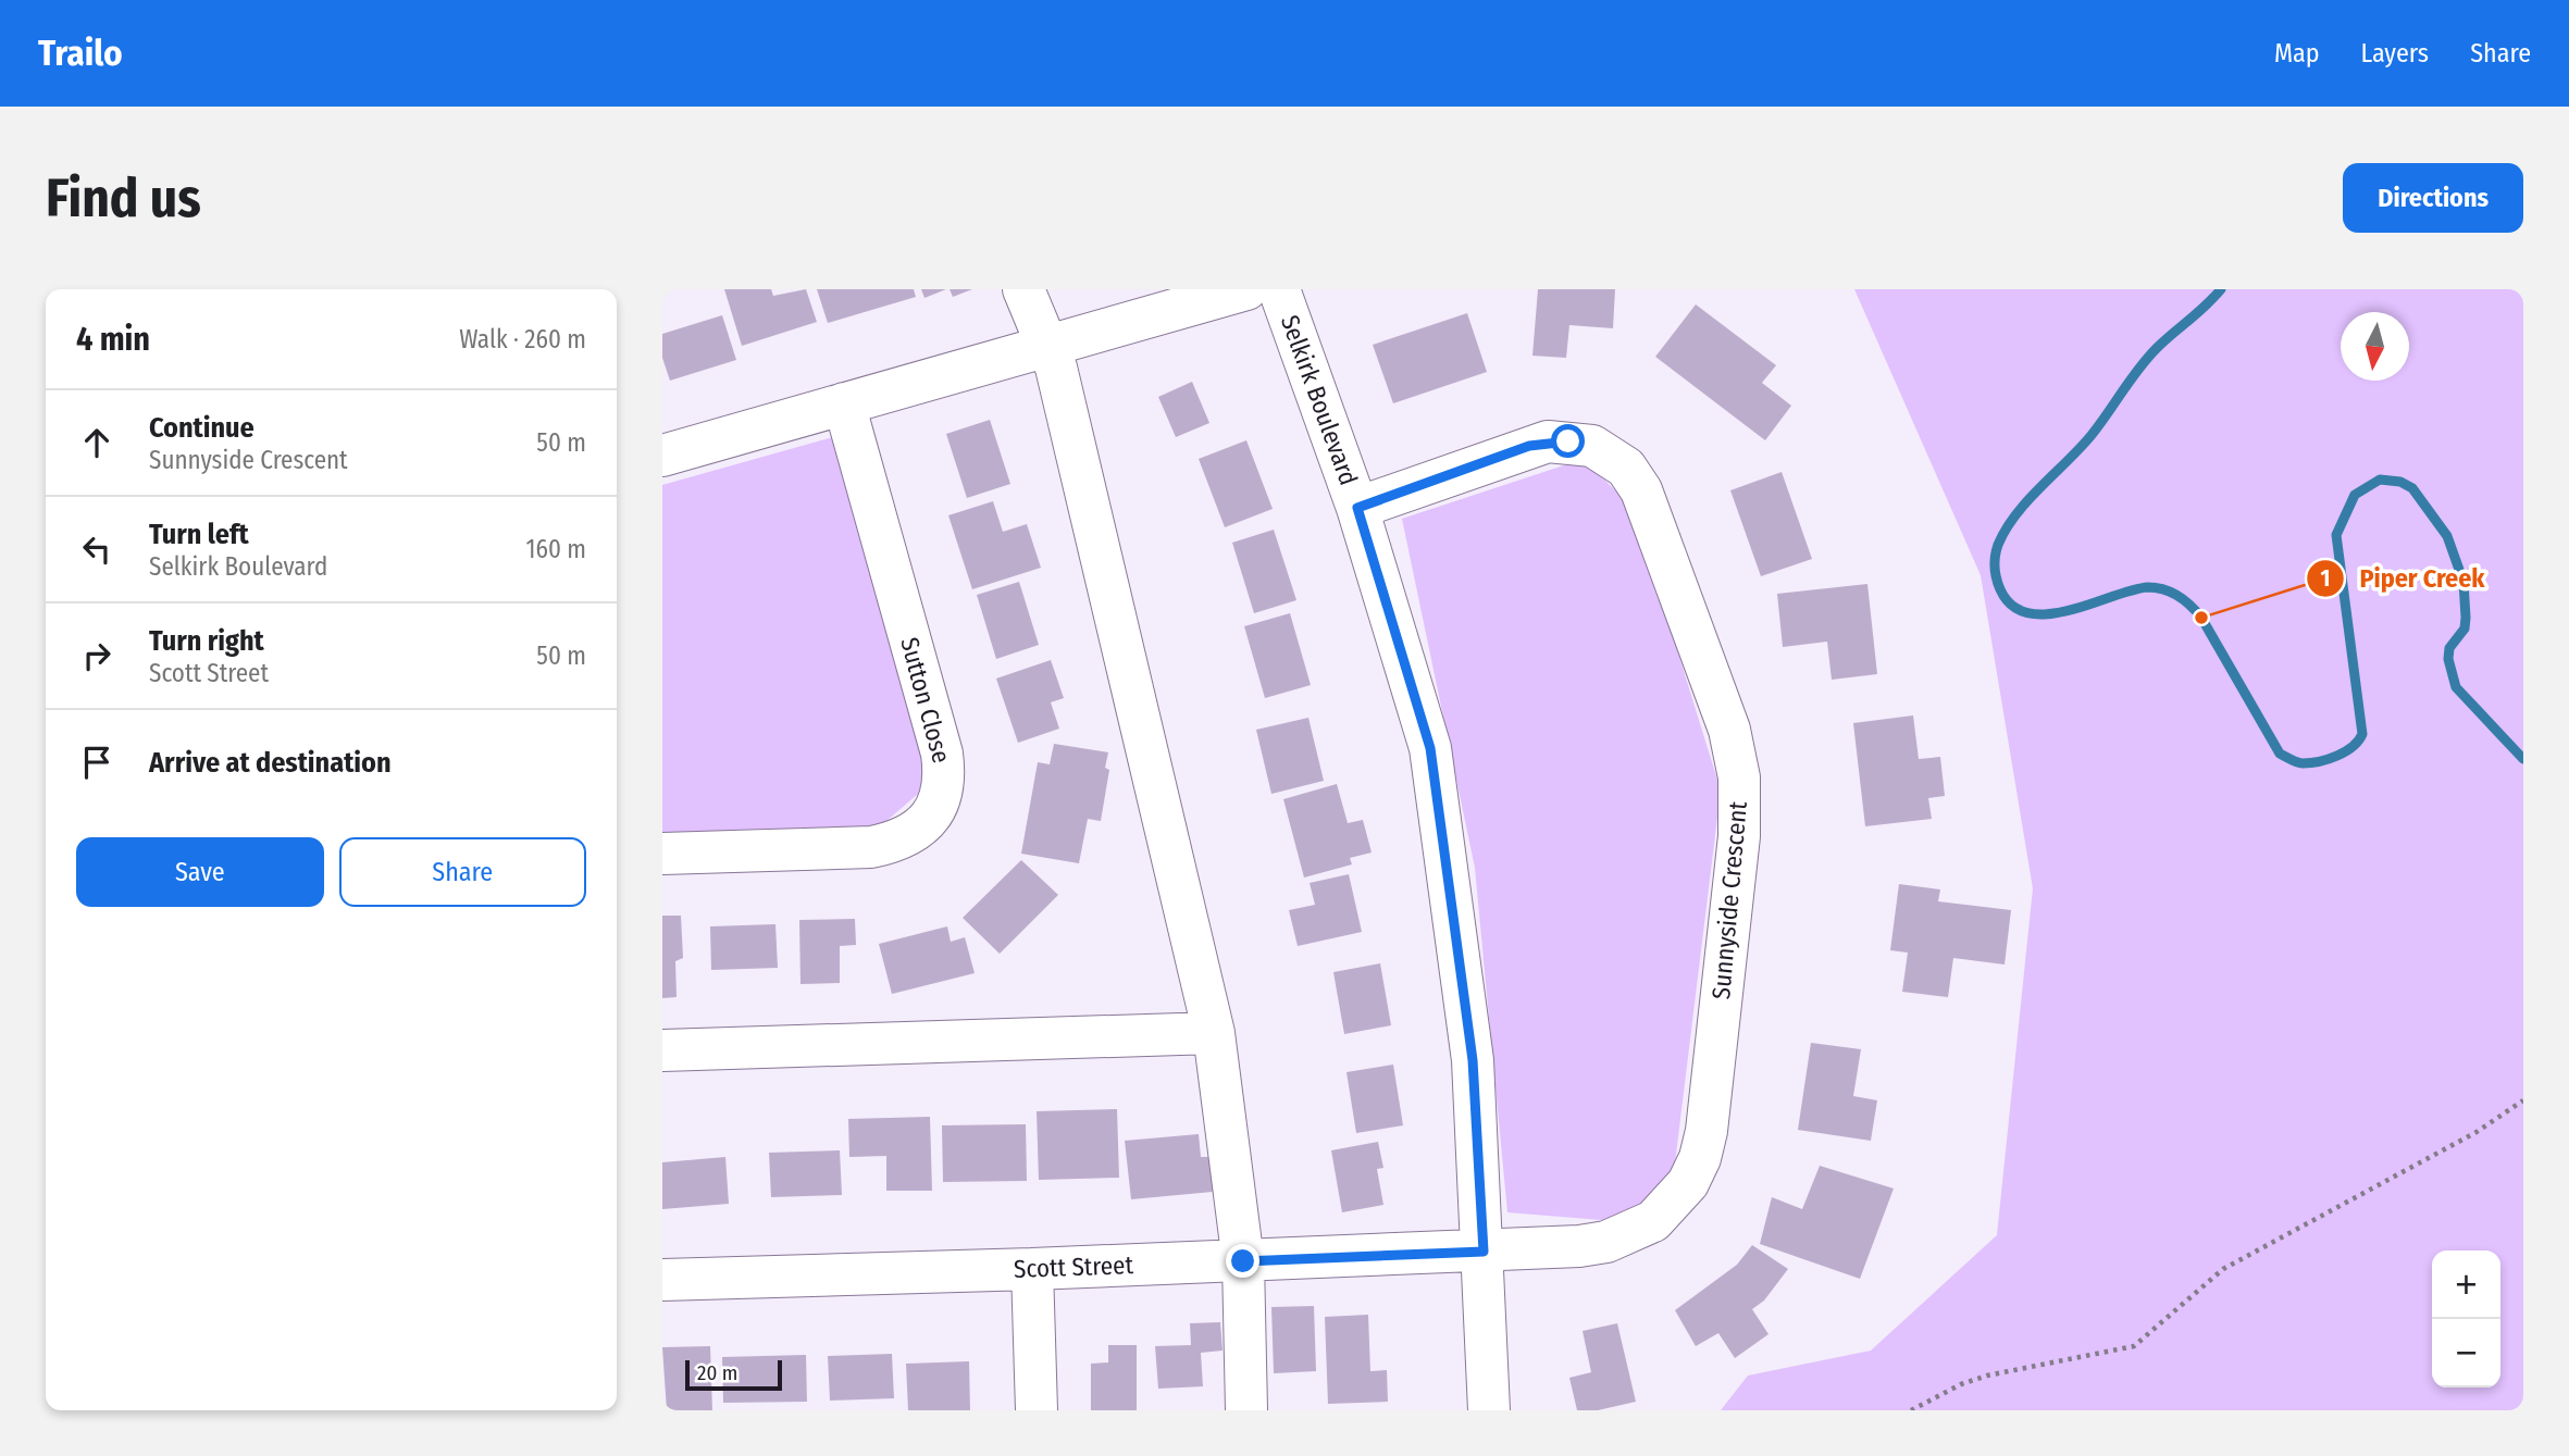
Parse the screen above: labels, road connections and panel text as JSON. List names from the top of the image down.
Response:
{
  "streets": {
    "street": [
      "Selkirk Boulevard",
      "Sutton Close",
      "Sunnyside Crescent",
      "Scott Street"
    ]
  },
  "crossings": [
    ["Selkirk Boulevard", "Sunnyside Crescent"],
    ["Selkirk Boulevard", "Scott Street"],
    ["Sunnyside Crescent", "Scott Street"]
  ],
  "places": ["Piper Creek"],
  "scale_bar": "20 m",
  "north": "bottom",
  "page": {
    "header": "Trailo",
    "nav": ["Map", "Layers", "Share"],
    "buttons": [
      "Directions",
      ["Save", "Share"]
    ],
    "title": "Find us",
    "heading": ["4 min", "Walk · 260 m"],
    "list": [
      ["Continue", "Sunnyside Crescent", "50 m"],
      ["Turn left", "Selkirk Boulevard", "160 m"],
      ["Turn right", "Scott Street", "50 m"],
      "Arrive at destination"
    ],
    "map_buttons": ["+", "−"],
    "scale": "20 m"
  }
}
